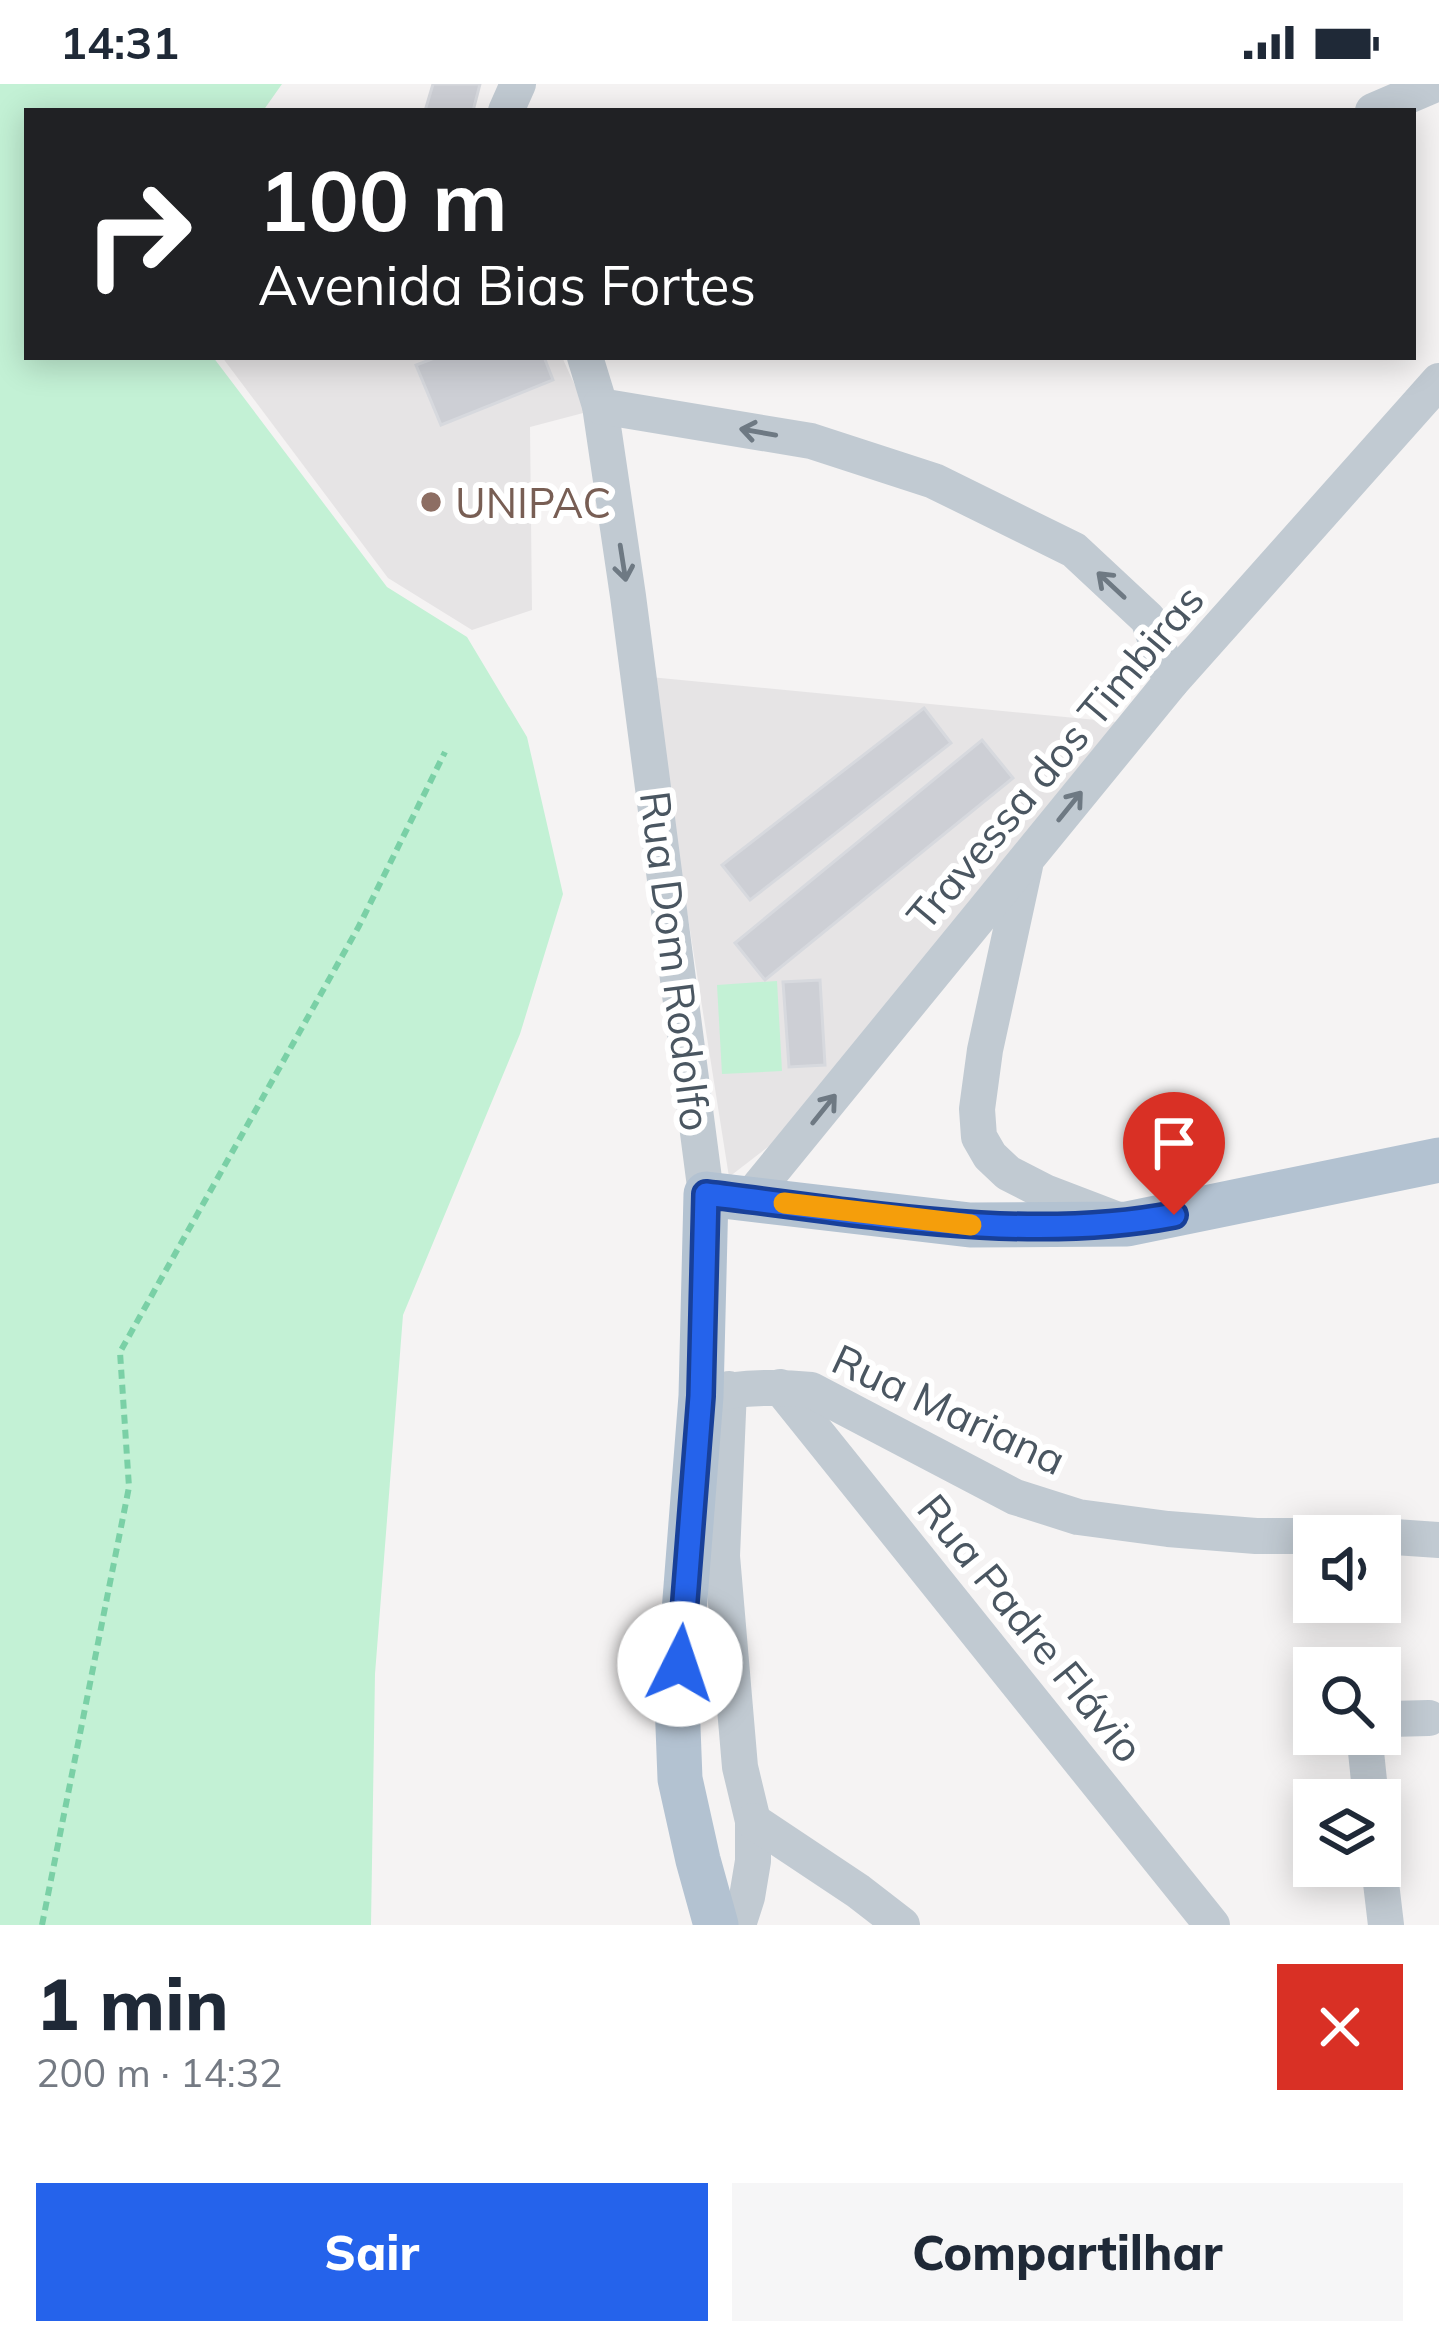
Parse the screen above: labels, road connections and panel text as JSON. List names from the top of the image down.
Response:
{
  "streets": {
    "main road": ["Rua Dom Rodolfo"],
    "street": ["Travessa dos Timbiras", "Rua Mariana", "Rua Padre Flávio"]
  },
  "crossings": [
    ["Travessa dos Timbiras", "Rua Dom Rodolfo"],
    ["Rua Dom Rodolfo", "Rua Mariana"],
    ["Rua Mariana", "Rua Padre Flávio"]
  ],
  "one_way": ["Travessa dos Timbiras", "Rua Dom Rodolfo"],
  "places": ["UNIPAC"],
  "page": {
    "status": "14:31",
    "turn": ["100 m", "Avenida Bias Fortes"],
    "heading": ["1 min", "200 m · 14:32"],
    "buttons": ["Sair", "Compartilhar"]
  }
}
